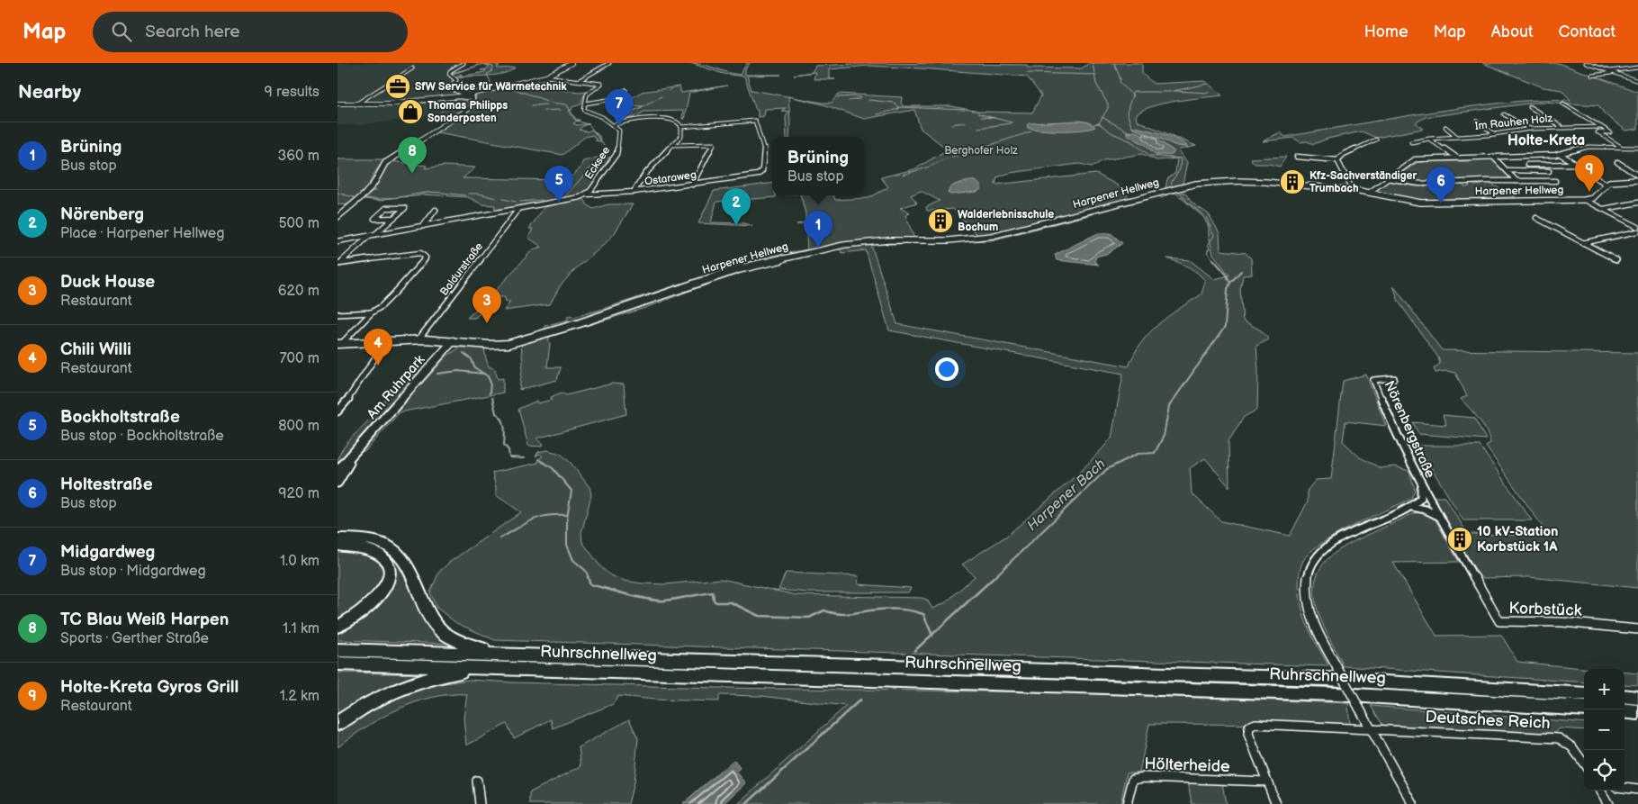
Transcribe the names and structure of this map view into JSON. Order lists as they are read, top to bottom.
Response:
{
  "streets": {
    "highway": ["Ruhrschnellweg"],
    "street": [
      "Im Rauhen Holz",
      "Ecksee",
      "Ostaraweg",
      "Harpener Hellweg",
      "Baldurstraße",
      "Am Ruhrpark",
      "Nörenbergstraße",
      "Korbstück",
      "Deutsches Reich",
      "Hölterheide"
    ]
  },
  "crossings": [
    ["Ecksee", "Ostaraweg"],
    ["Ecksee", "Baldurstraße"],
    ["Harpener Hellweg", "Baldurstraße"],
    ["Harpener Hellweg", "Am Ruhrpark"],
    ["Nörenbergstraße", "Korbstück"],
    ["Deutsches Reich", "Hölterheide"]
  ],
  "districts": ["Holte-Kreta"],
  "water": ["Harpener Bach"],
  "parks": ["Berghofer Holz"],
  "places": {
    "office": ["SfW Service für Wärmetechnik"],
    "shop": ["Thomas Philipps Sonderposten"],
    "building": ["Kfz-Sachverständiger Trumbach", "Walderlebnisschule Bochum", "10 kV-Station Korbstück 1A"]
  },
  "page": {
    "header": "Map",
    "search": "Search here",
    "nav": [
      "Home",
      "Map",
      "About",
      "Contact"
    ],
    "heading": ["Nearby", "9 results"],
    "pins": [
      "7",
      "8",
      "9",
      "5",
      "6",
      "2",
      "1",
      "3",
      "4"
    ],
    "list": [
      {
        "mark": "1",
        "name": "Brüning",
        "note": "Bus stop",
        "value": "360 m"
      },
      {
        "mark": "2",
        "name": "Nörenberg",
        "note": "Place · Harpener Hellweg",
        "value": "500 m"
      },
      {
        "mark": "3",
        "name": "Duck House",
        "note": "Restaurant",
        "value": "620 m"
      },
      {
        "mark": "4",
        "name": "Chili Willi",
        "note": "Restaurant",
        "value": "700 m"
      },
      {
        "mark": "5",
        "name": "Bockholtstraße",
        "note": "Bus stop · Bockholtstraße",
        "value": "800 m"
      },
      {
        "mark": "6",
        "name": "Holtestraße",
        "note": "Bus stop",
        "value": "920 m"
      },
      {
        "mark": "7",
        "name": "Midgardweg",
        "note": "Bus stop · Midgardweg",
        "value": "1.0 km"
      },
      {
        "mark": "8",
        "name": "TC Blau Weiß Harpen",
        "note": "Sports · Gerther Straße",
        "value": "1.1 km"
      },
      {
        "mark": "9",
        "name": "Holte-Kreta Gyros Grill",
        "note": "Restaurant",
        "value": "1.2 km"
      }
    ],
    "popup": ["Brüning", "Bus stop"],
    "map_buttons": ["+", "−"]
  }
}
